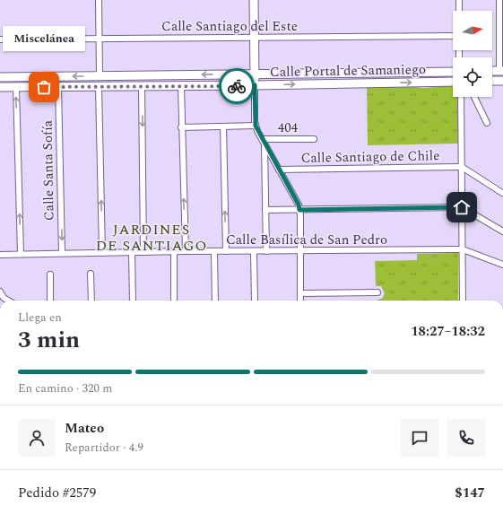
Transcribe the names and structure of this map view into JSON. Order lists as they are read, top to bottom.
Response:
{
  "streets": {
    "street": [
      "Calle Santiago del Este",
      "Calle Portal de Samaniego",
      "404",
      "Calle Santiago de Chile",
      "Calle Santa Sofía",
      "Calle Basílica de San Pedro"
    ]
  },
  "crossings": [
    ["Calle Portal de Samaniego", "Calle Santa Sofía"],
    ["Calle Santa Sofía", "Calle Basílica de San Pedro"]
  ],
  "districts": ["JARDINES DE SANTIAGO"],
  "places": ["Miscelánea"],
  "north": "right",
  "page": {
    "bubble": "Miscelánea",
    "heading": ["3 min", "Llega en", "18:27–18:32"],
    "panel": [
      "Mateo",
      "Repartidor · 4.9",
      "Pedido #2579",
      "$147"
    ],
    "bar": "En camino · 320 m"
  }
}
